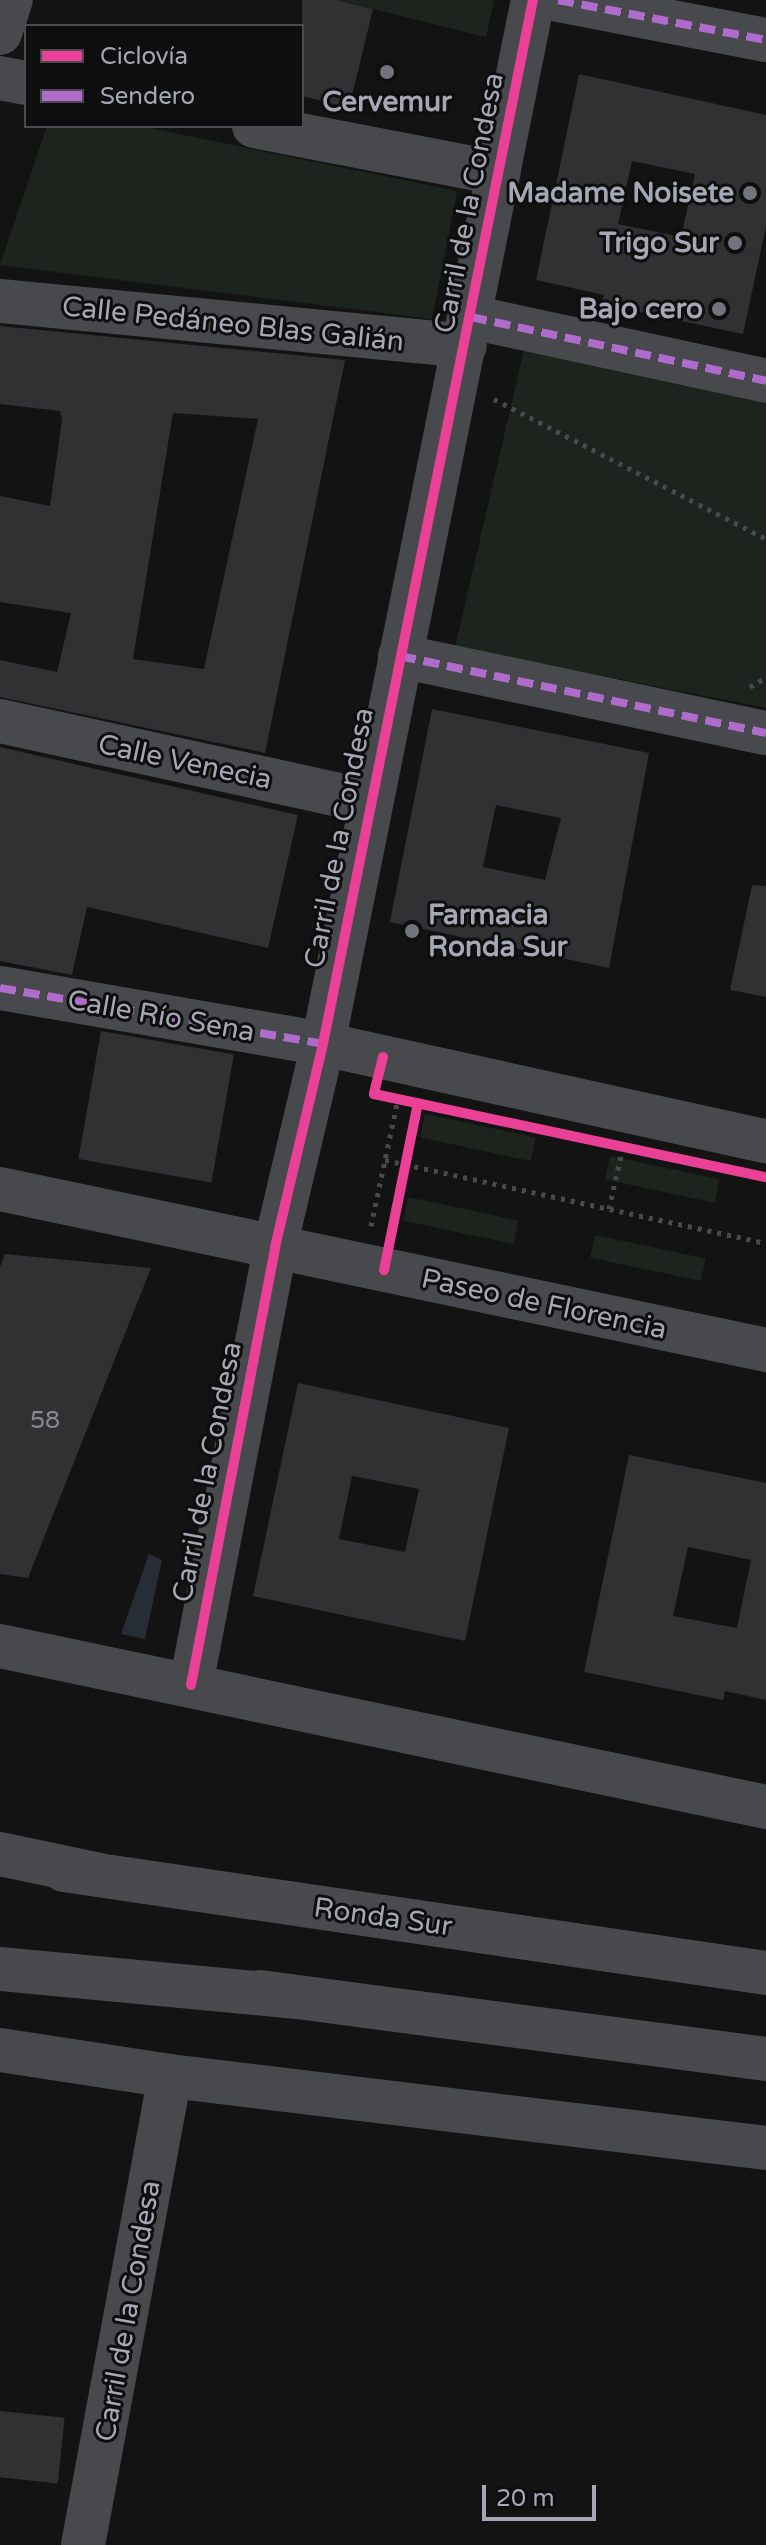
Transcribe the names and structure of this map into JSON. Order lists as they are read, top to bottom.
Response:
{
  "streets": {
    "main road": ["Ronda Sur"],
    "street": [
      "Carril de la Condesa",
      "Calle Pedáneo Blas Galián",
      "Calle Venecia",
      "Calle Río Sena",
      "Paseo de Florencia"
    ]
  },
  "crossings": [
    ["Carril de la Condesa", "Calle Pedáneo Blas Galián"],
    ["Carril de la Condesa", "Calle Venecia"],
    ["Carril de la Condesa", "Calle Río Sena"],
    ["Carril de la Condesa", "Paseo de Florencia"]
  ],
  "places": [
    "Cervemur",
    "Madame Noisete",
    "Trigo Sur",
    "Bajo cero",
    "Farmacia Ronda Sur"
  ],
  "house_numbers": ["58"],
  "legend": ["Ciclovía", "Sendero"],
  "scale_bar": "20 m"
}
